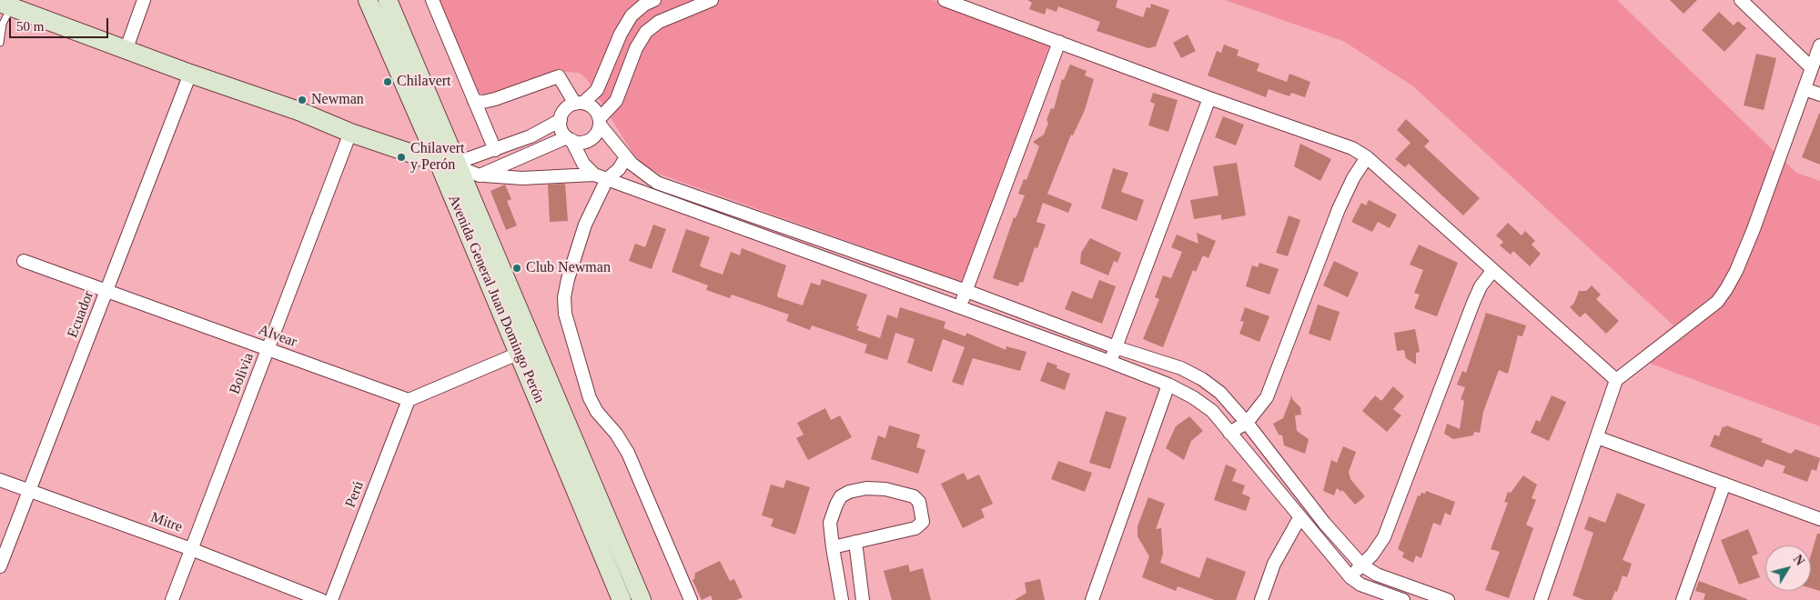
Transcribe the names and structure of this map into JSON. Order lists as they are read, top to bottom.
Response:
{
  "streets": {
    "main road": ["Avenida General Juan Domingo Perón"],
    "street": [
      "Ecuador",
      "Alvear",
      "Bolivia",
      "Perú",
      "Mitre"
    ]
  },
  "crossings": [
    ["Ecuador", "Alvear"],
    ["Ecuador", "Mitre"],
    ["Alvear", "Bolivia"],
    ["Alvear", "Perú"],
    ["Bolivia", "Mitre"]
  ],
  "places": [
    "Chilavert",
    "Newman",
    "Chilavert y Perón",
    "Club Newman"
  ],
  "scale_bar": "50 m",
  "north": "top right"
}
